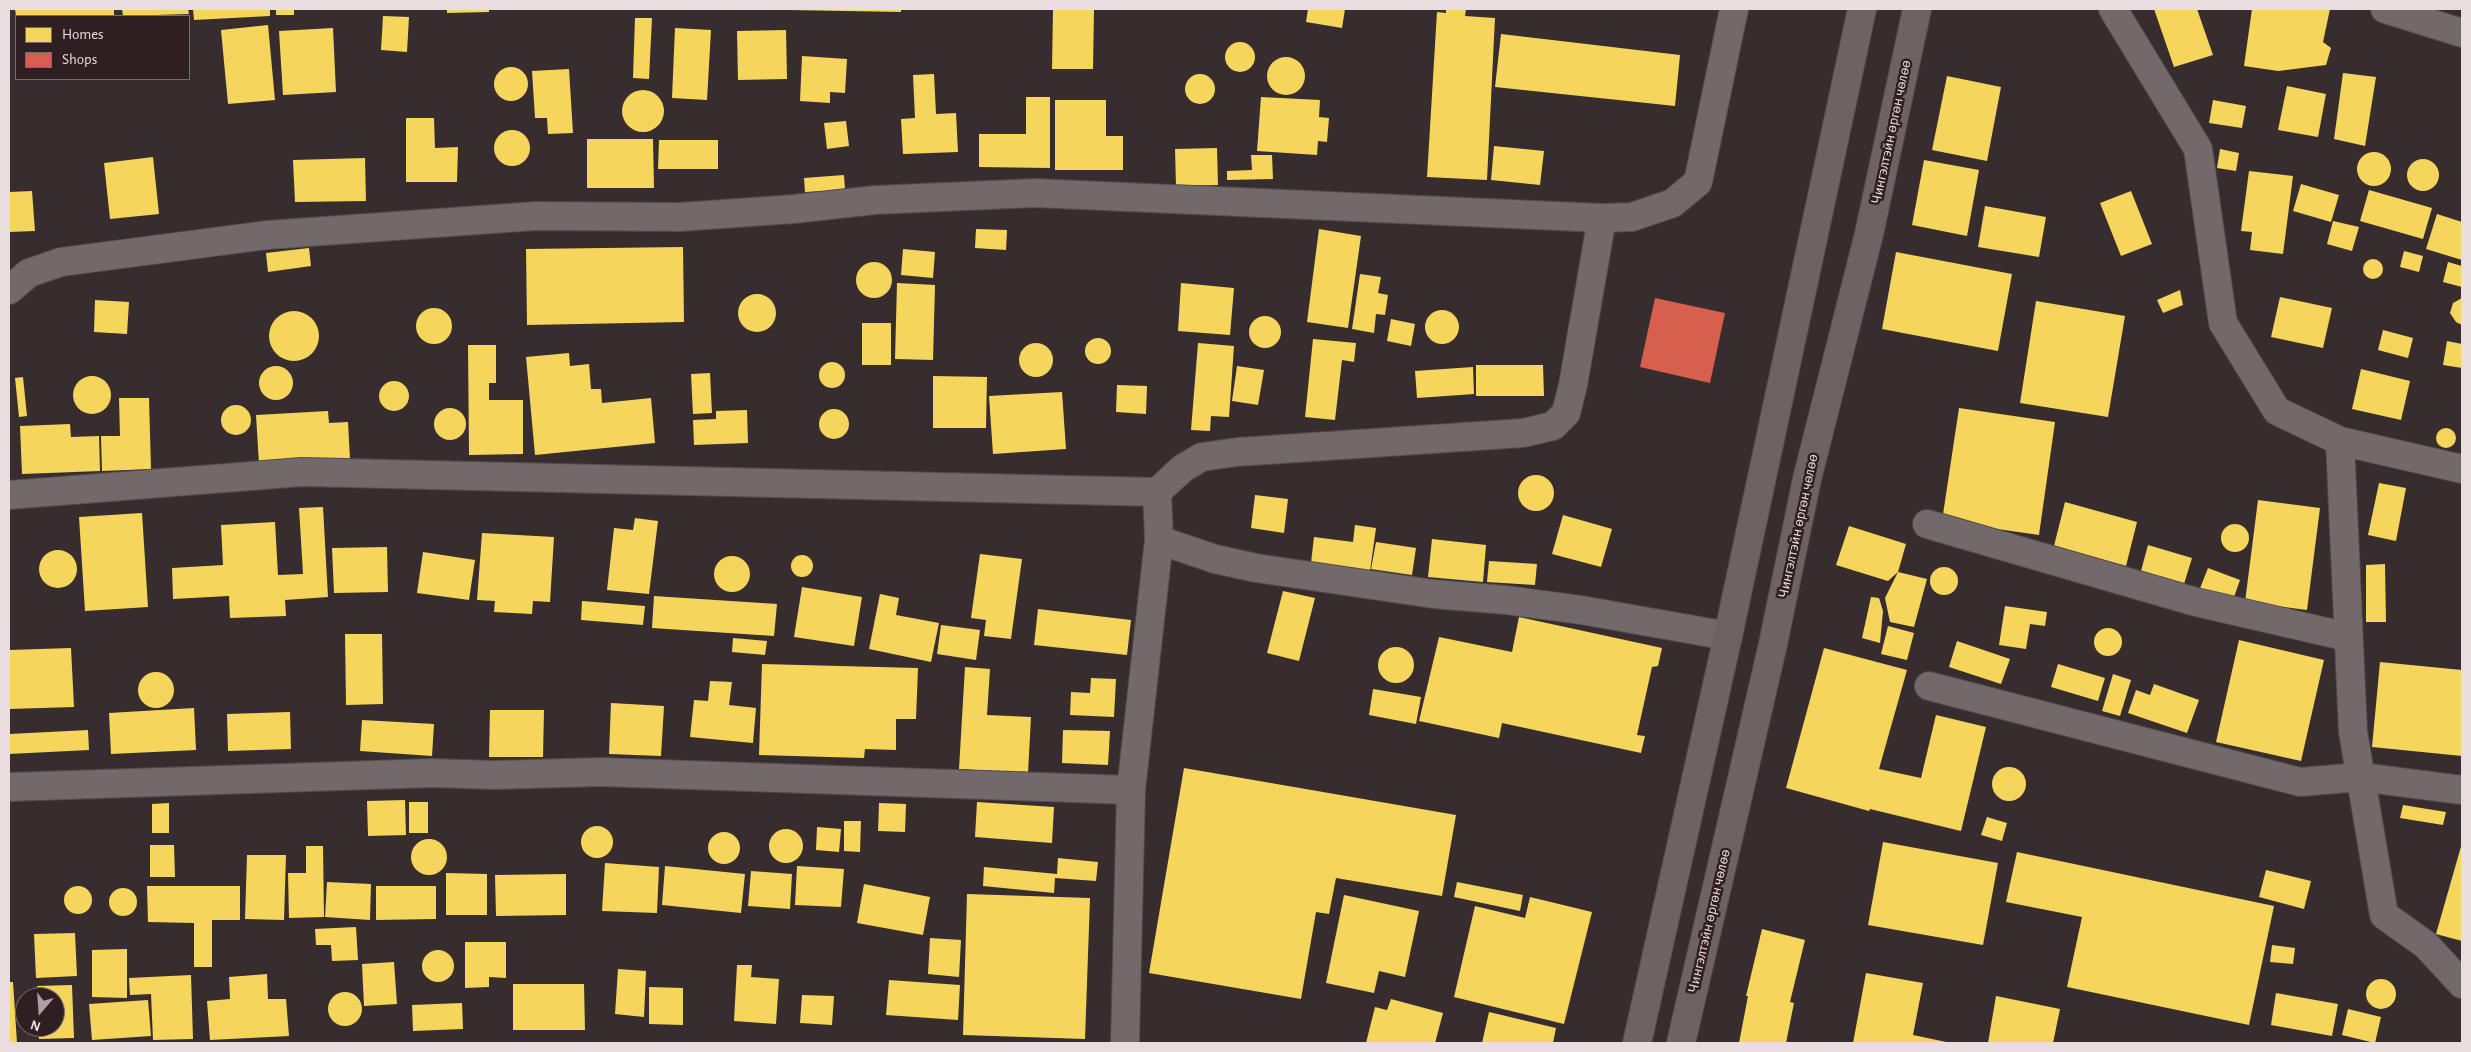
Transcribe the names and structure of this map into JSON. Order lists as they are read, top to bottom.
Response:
{
  "streets": {
    "main road": ["Чингэлтэйн өргөн чөлөө"]
  },
  "legend": ["Homes", "Shops"],
  "north": "bottom"
}
